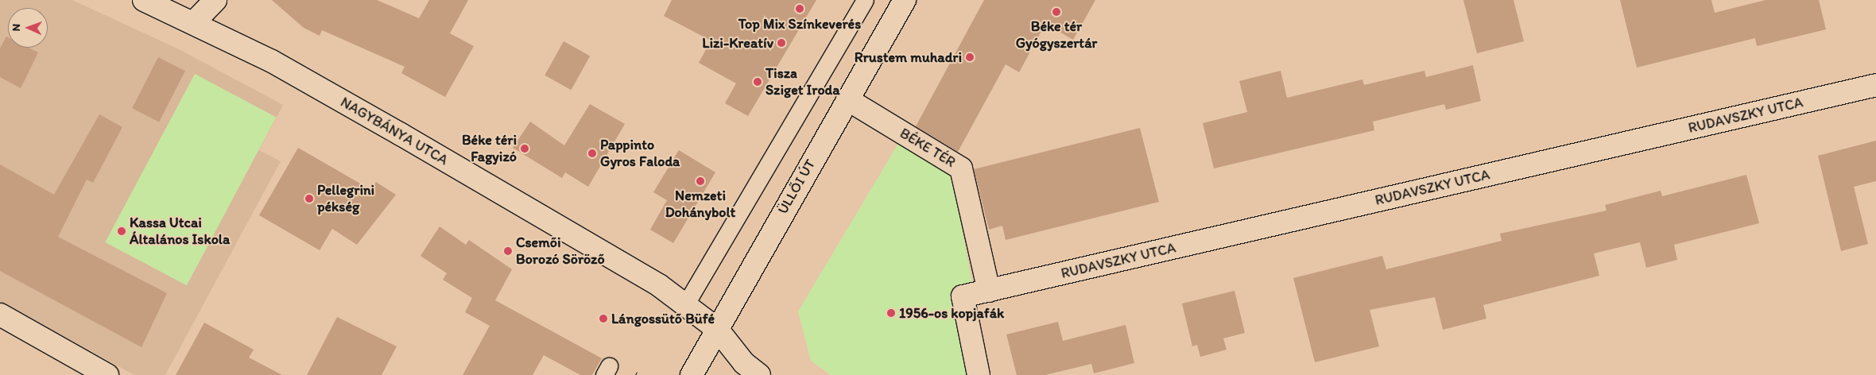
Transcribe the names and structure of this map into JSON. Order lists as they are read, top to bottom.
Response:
{
  "streets": {
    "street": [
      "RUDAVSZKY UTCA",
      "NAGYBÁNYA UTCA",
      "BÉKE TÉR",
      "ÜLLŐI ÚT"
    ]
  },
  "crossings": [
    ["RUDAVSZKY UTCA", "BÉKE TÉR"],
    ["NAGYBÁNYA UTCA", "ÜLLŐI ÚT"],
    ["BÉKE TÉR", "ÜLLŐI ÚT"]
  ],
  "places": [
    "Top Mix Színkeverés",
    "Béke tér Gyógyszertár",
    "Lizi-Kreatív",
    "Rrustem muhadri",
    "Tisza Sziget Iroda",
    "Béke téri Fagyizó",
    "Pappinto Gyros Faloda",
    "Nemzeti Dohánybolt",
    "Pellegrini pékség",
    "Kassa Utcai Általános Iskola",
    "Csemői Borozó Söröző",
    "1956-os kopjafák",
    "Lángossütő Büfé"
  ],
  "north": "left"
}
